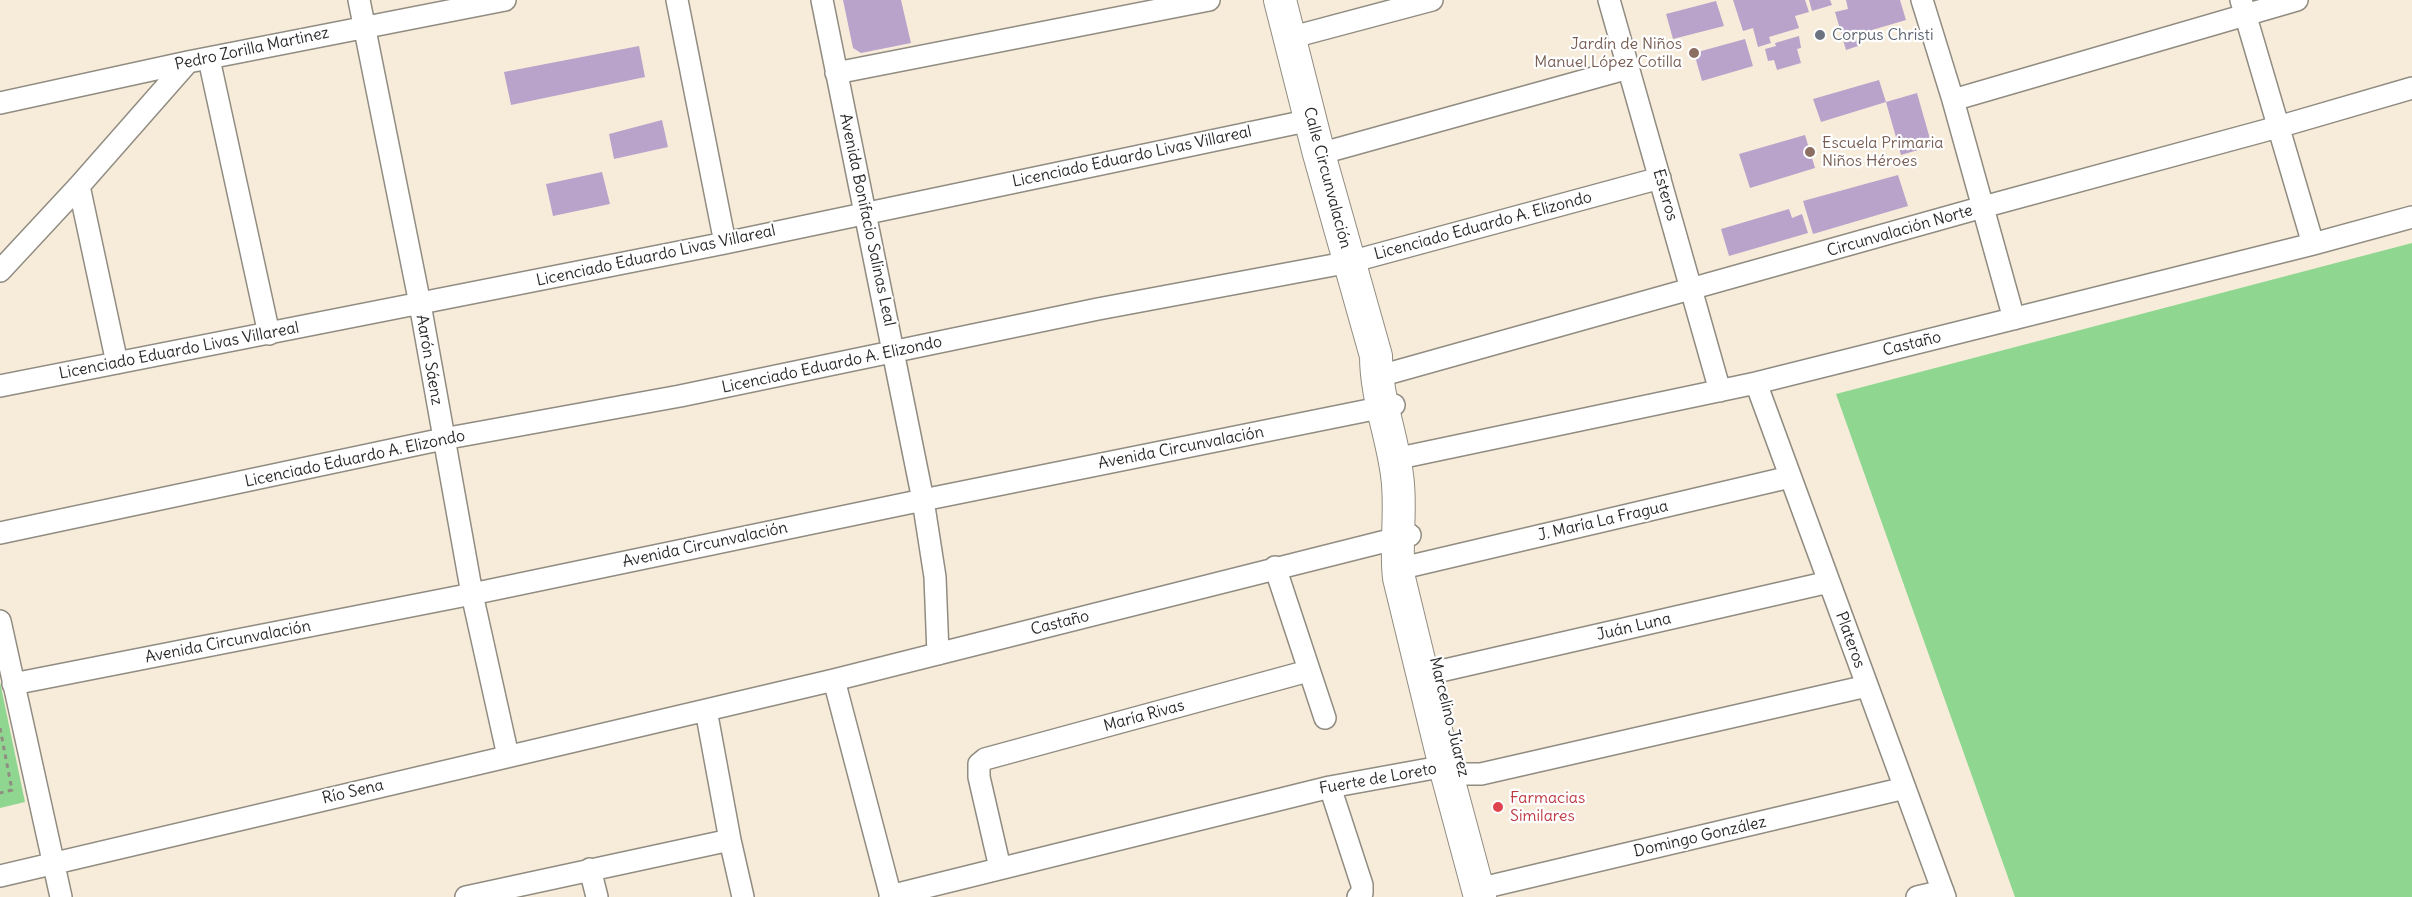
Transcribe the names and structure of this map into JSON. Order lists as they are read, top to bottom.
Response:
{
  "streets": {
    "street": [
      "Pedro Zorilla Martinez",
      "Licenciado Eduardo Livas Villareal",
      "Calle Circunvalación",
      "Esteros",
      "Avenida Bonifacio Salinas Leal",
      "Licenciado Eduardo A. Elizondo",
      "Circunvalación Norte",
      "Castaño",
      "Aarón Sáenz",
      "Avenida Circunvalación",
      "J. María La Fragua",
      "Juán Luna",
      "Plateros",
      "María Rivas",
      "Marcelino Júarez",
      "Fuerte de Loreto",
      "Río Sena",
      "Domingo González"
    ]
  },
  "crossings": [
    ["Pedro Zorilla Martinez", "Aarón Sáenz"],
    ["Licenciado Eduardo Livas Villareal", "Calle Circunvalación"],
    ["Licenciado Eduardo Livas Villareal", "Avenida Bonifacio Salinas Leal"],
    ["Licenciado Eduardo Livas Villareal", "Aarón Sáenz"],
    ["Calle Circunvalación", "Licenciado Eduardo A. Elizondo"],
    ["Calle Circunvalación", "Circunvalación Norte"],
    ["Calle Circunvalación", "Castaño"],
    ["Calle Circunvalación", "Avenida Circunvalación"],
    ["Calle Circunvalación", "Marcelino Júarez"],
    ["Esteros", "Licenciado Eduardo A. Elizondo"],
    ["Esteros", "Circunvalación Norte"],
    ["Esteros", "Castaño"],
    ["Avenida Bonifacio Salinas Leal", "Licenciado Eduardo A. Elizondo"],
    ["Avenida Bonifacio Salinas Leal", "Castaño"],
    ["Avenida Bonifacio Salinas Leal", "Avenida Circunvalación"],
    ["Licenciado Eduardo A. Elizondo", "Aarón Sáenz"],
    ["Castaño", "Plateros"],
    ["Castaño", "Marcelino Júarez"],
    ["Castaño", "Río Sena"],
    ["Aarón Sáenz", "Avenida Circunvalación"],
    ["Aarón Sáenz", "Río Sena"],
    ["J. María La Fragua", "Plateros"],
    ["J. María La Fragua", "Marcelino Júarez"],
    ["Juán Luna", "Plateros"],
    ["Juán Luna", "Marcelino Júarez"],
    ["Plateros", "Fuerte de Loreto"],
    ["Plateros", "Domingo González"],
    ["María Rivas", "Fuerte de Loreto"],
    ["Marcelino Júarez", "Fuerte de Loreto"],
    ["Marcelino Júarez", "Domingo González"]
  ],
  "places": [
    "Corpus Christi",
    "Jardín de Niños Manuel López Cotilla",
    "Escuela Primaria Niños Héroes",
    "Farmacias Similares"
  ]
}
